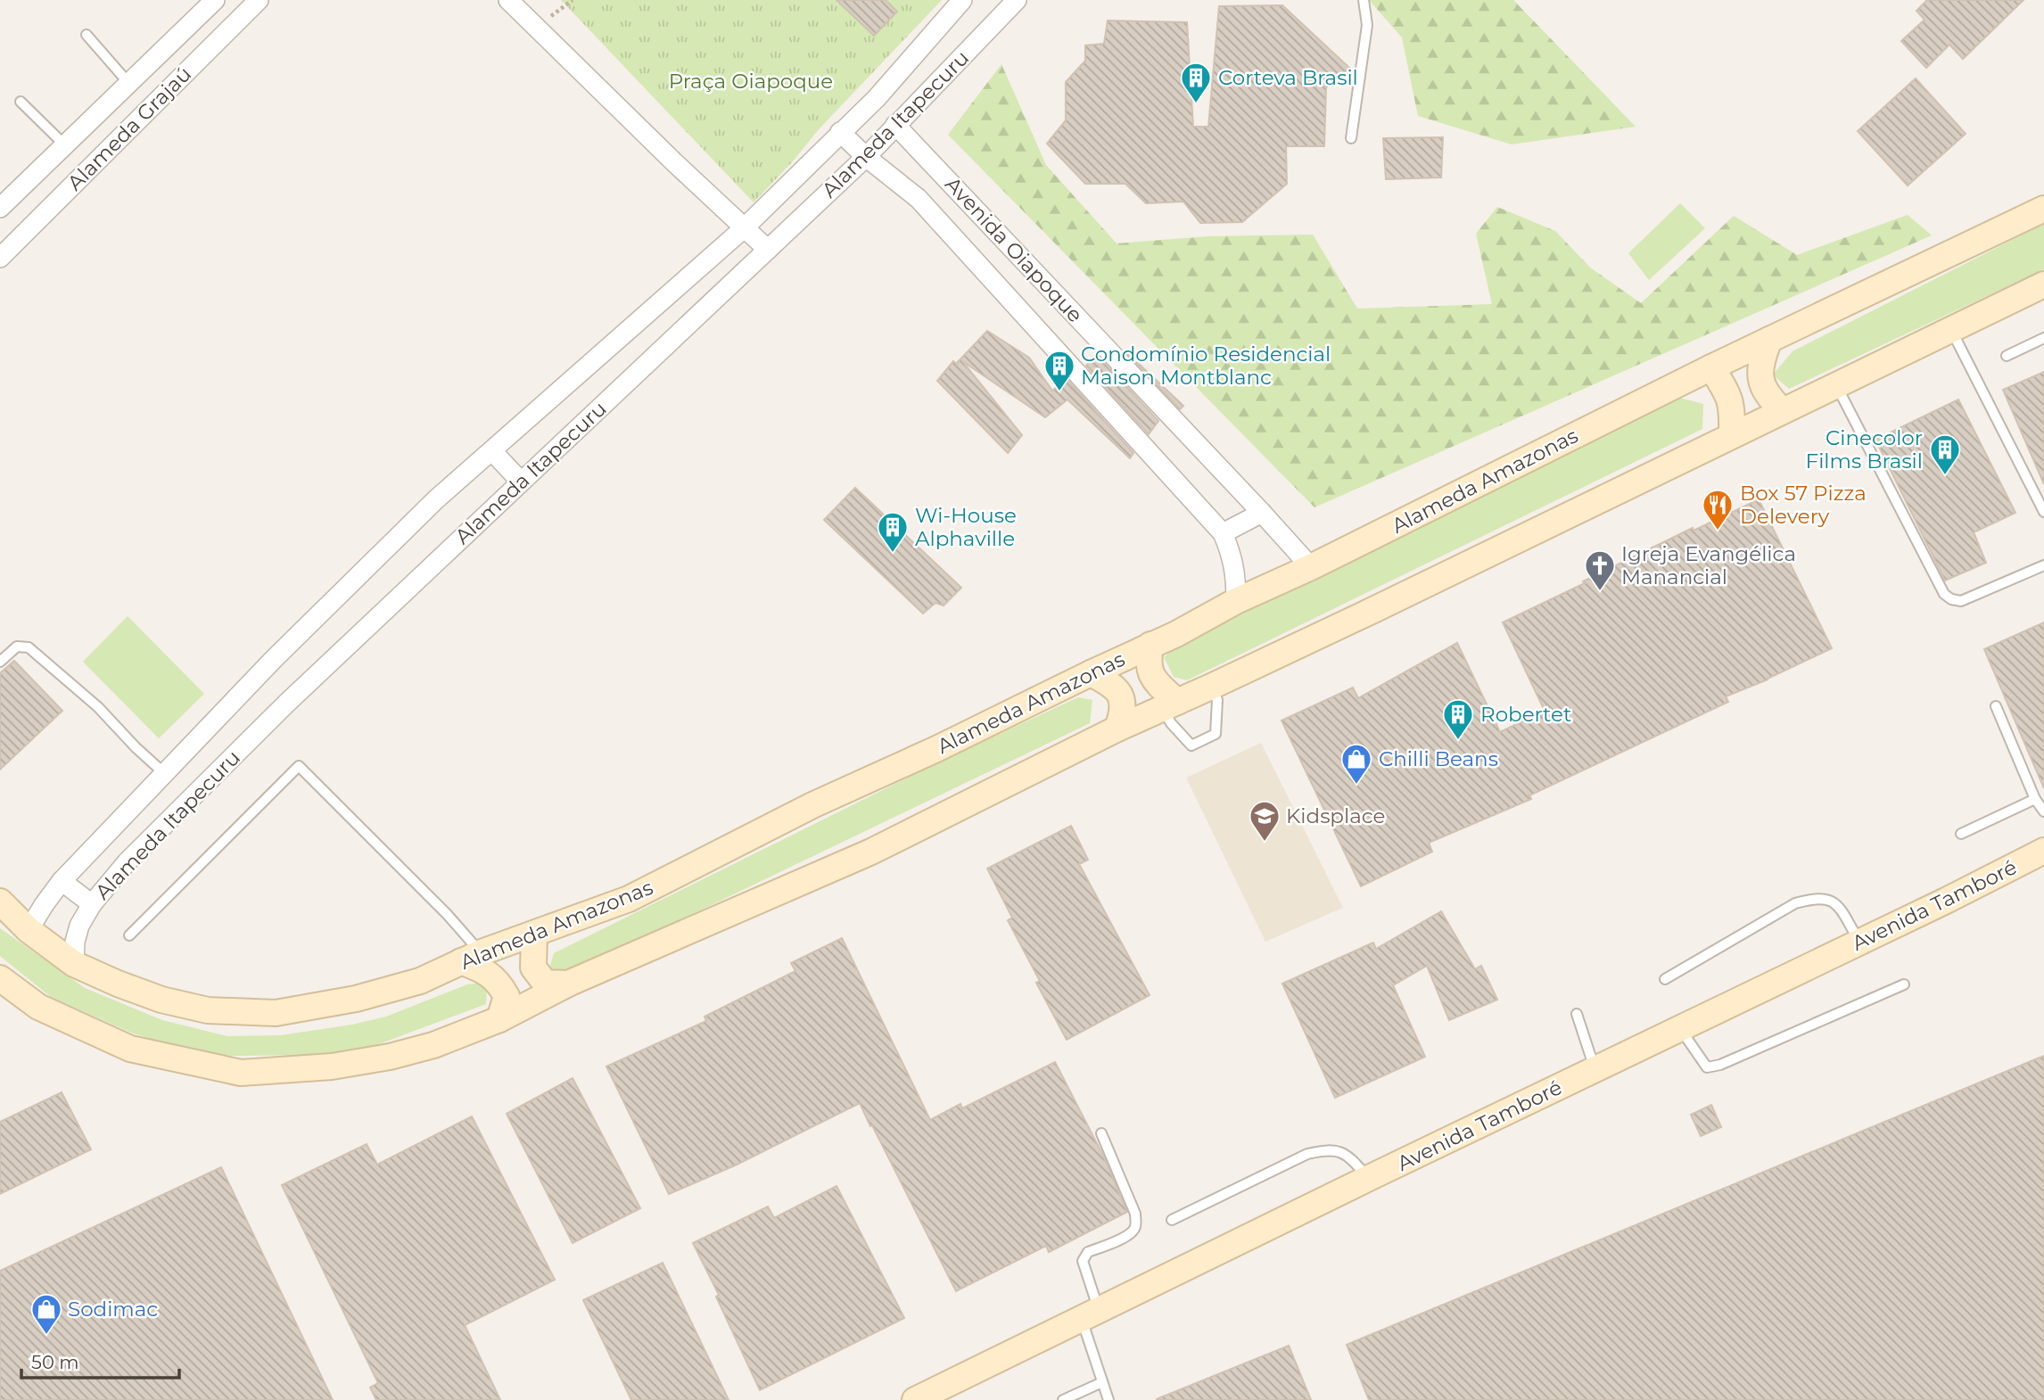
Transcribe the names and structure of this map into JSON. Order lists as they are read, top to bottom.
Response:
{
  "streets": {
    "main road": ["Alameda Amazonas", "Avenida Tamboré"],
    "street": ["Alameda Itapecuru", "Alameda Grajaú", "Avenida Oiapoque"]
  },
  "crossings": [
    ["Alameda Itapecuru", "Avenida Oiapoque"],
    ["Alameda Itapecuru", "Alameda Amazonas"],
    ["Avenida Oiapoque", "Alameda Amazonas"]
  ],
  "parks": ["Praça Oiapoque"],
  "places": {
    "building": [
      "Corteva Brasil",
      "Condomínio Residencial Maison Montblanc",
      "Cinecolor Films Brasil",
      "Wi-House Alphaville",
      "Robertet"
    ],
    "restaurant": ["Box 57 Pizza Delevery"],
    "church": ["Igreja Evangélica Manancial"],
    "shop": ["Chilli Beans", "Sodimac"],
    "school or university": ["Kidsplace"]
  },
  "scale_bar": "50 m"
}
